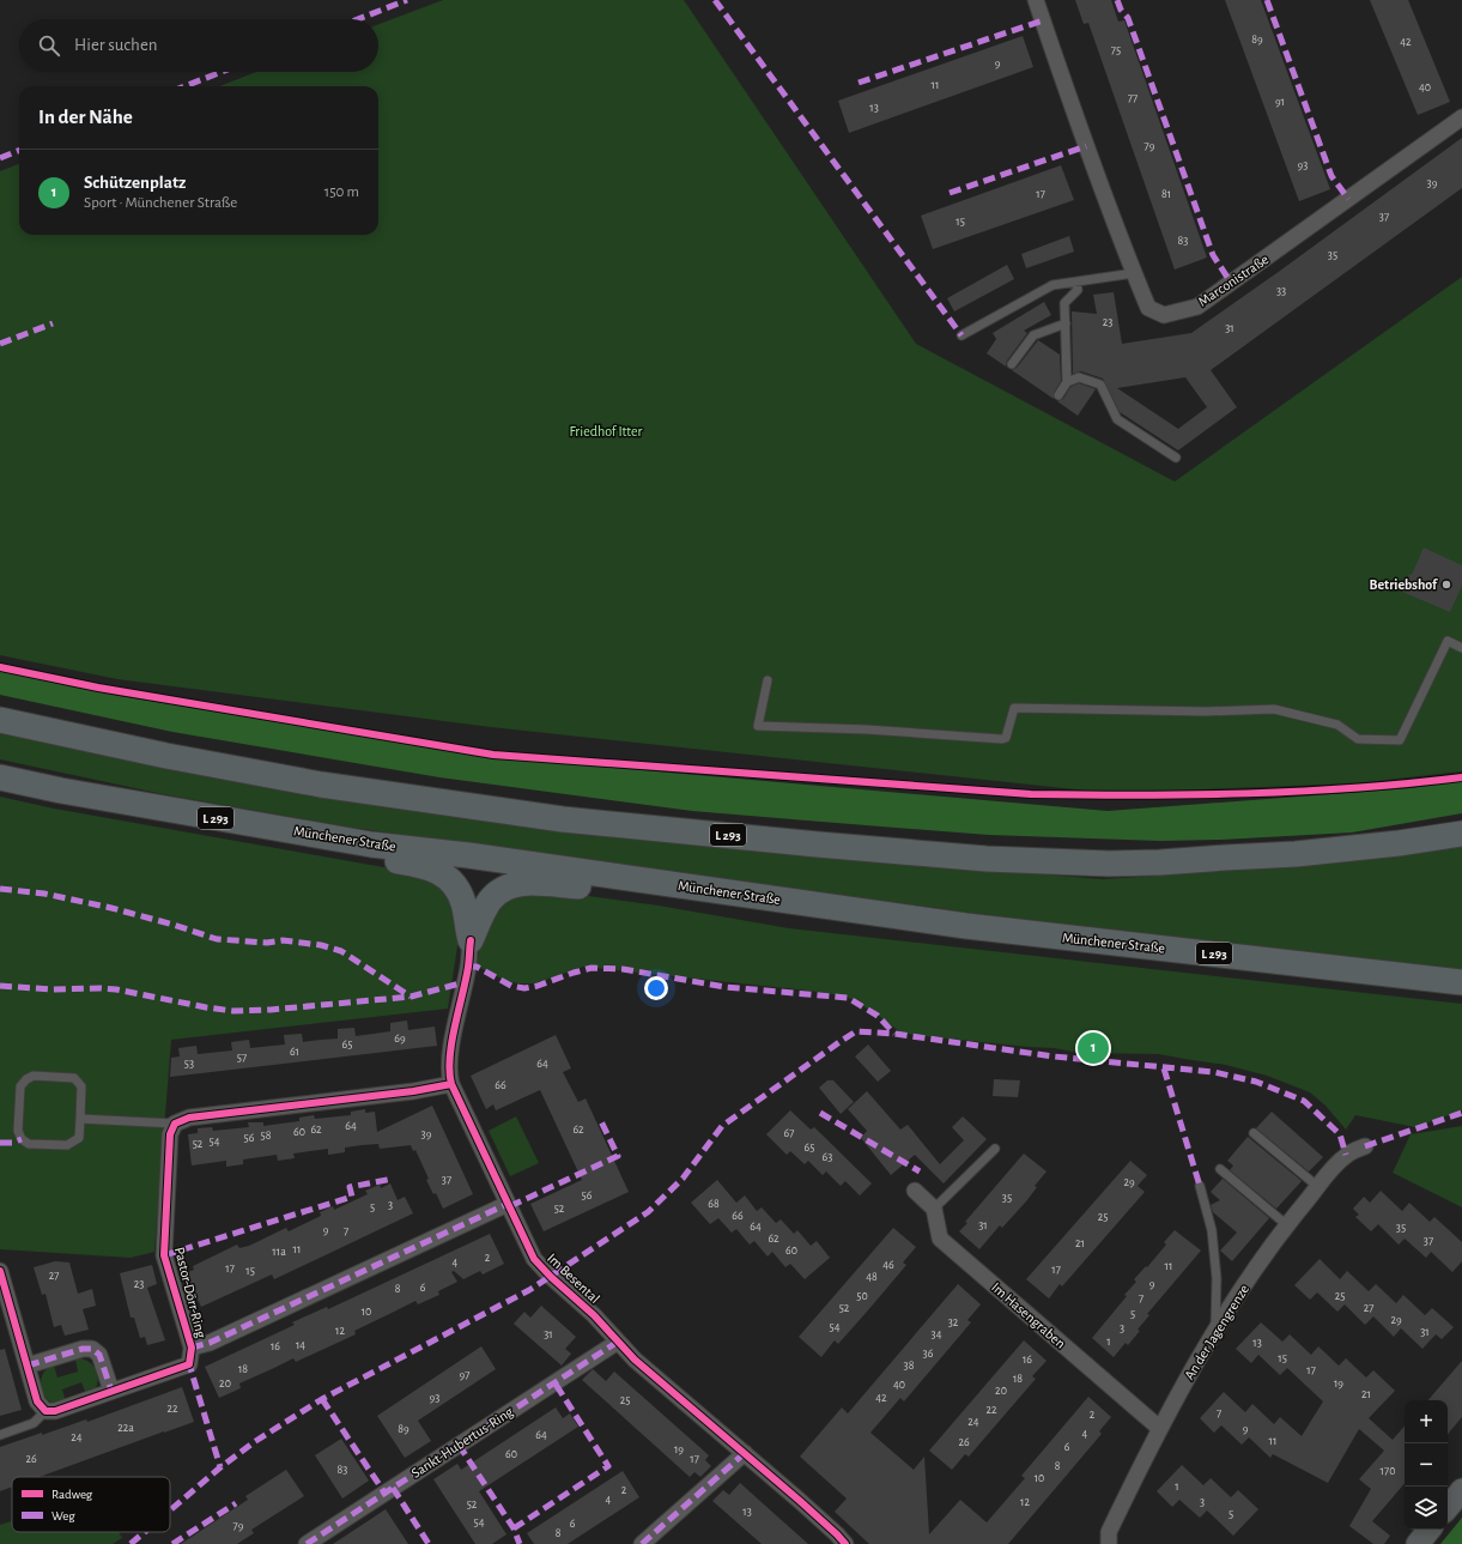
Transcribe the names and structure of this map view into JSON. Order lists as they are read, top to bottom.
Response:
{
  "streets": {
    "main road": ["L 293", "Münchener Straße"],
    "street": [
      "Marconistraße",
      "Im Besental",
      "Pastor-Dörr-Ring",
      "Im Hasengraben",
      "An der Jagengrenze",
      "Sankt-Hubertus-Ring"
    ]
  },
  "crossings": [
    ["Im Besental", "Pastor-Dörr-Ring"],
    ["Im Besental", "Sankt-Hubertus-Ring"],
    ["Im Hasengraben", "An der Jagengrenze"]
  ],
  "parks": ["Friedhof Itter"],
  "places": ["Betriebshof"],
  "house_numbers": [
    "89",
    "42",
    "75",
    "9",
    "11",
    "40",
    "77",
    "91",
    "13",
    "79",
    "93",
    "39",
    "17",
    "81",
    "37",
    "15",
    "83",
    "35",
    "33",
    "23",
    "31",
    "69",
    "65",
    "61",
    "57",
    "53",
    "64",
    "66",
    "64",
    "62",
    "62",
    "60",
    "67",
    "39",
    "58",
    "56",
    "54",
    "52",
    "65",
    "63",
    "37",
    "29",
    "56",
    "35",
    "68",
    "3",
    "5",
    "52",
    "66",
    "25",
    "31",
    "64",
    "35",
    "9",
    "7",
    "62",
    "37",
    "21",
    "11",
    "60",
    "11a",
    "2",
    "4",
    "46",
    "11",
    "17",
    "17",
    "15",
    "27",
    "48",
    "23",
    "9",
    "6",
    "8",
    "50",
    "25",
    "7",
    "52",
    "27",
    "10",
    "5",
    "29",
    "32",
    "54",
    "3",
    "12",
    "31",
    "31",
    "34",
    "1",
    "13",
    "14",
    "16",
    "36",
    "15",
    "16",
    "38",
    "18",
    "17",
    "97",
    "18",
    "20",
    "19",
    "40",
    "20",
    "21",
    "93",
    "42",
    "25",
    "22",
    "22",
    "7",
    "2",
    "24",
    "22a",
    "89",
    "9",
    "4",
    "64",
    "24",
    "11",
    "26",
    "6",
    "19",
    "60",
    "26",
    "17",
    "8",
    "83",
    "170",
    "10",
    "1",
    "2",
    "4",
    "12",
    "3",
    "52",
    "13",
    "5",
    "54",
    "6",
    "79",
    "8"
  ],
  "legend": ["Radweg", "Weg"],
  "page": {
    "search": "Hier suchen",
    "heading": "In der Nähe",
    "list": [
      {
        "mark": "1",
        "name": "Schützenplatz",
        "note": "Sport · Münchener Straße",
        "value": "150 m"
      }
    ],
    "pins": "1",
    "map_buttons": ["+", "−"]
  }
}
